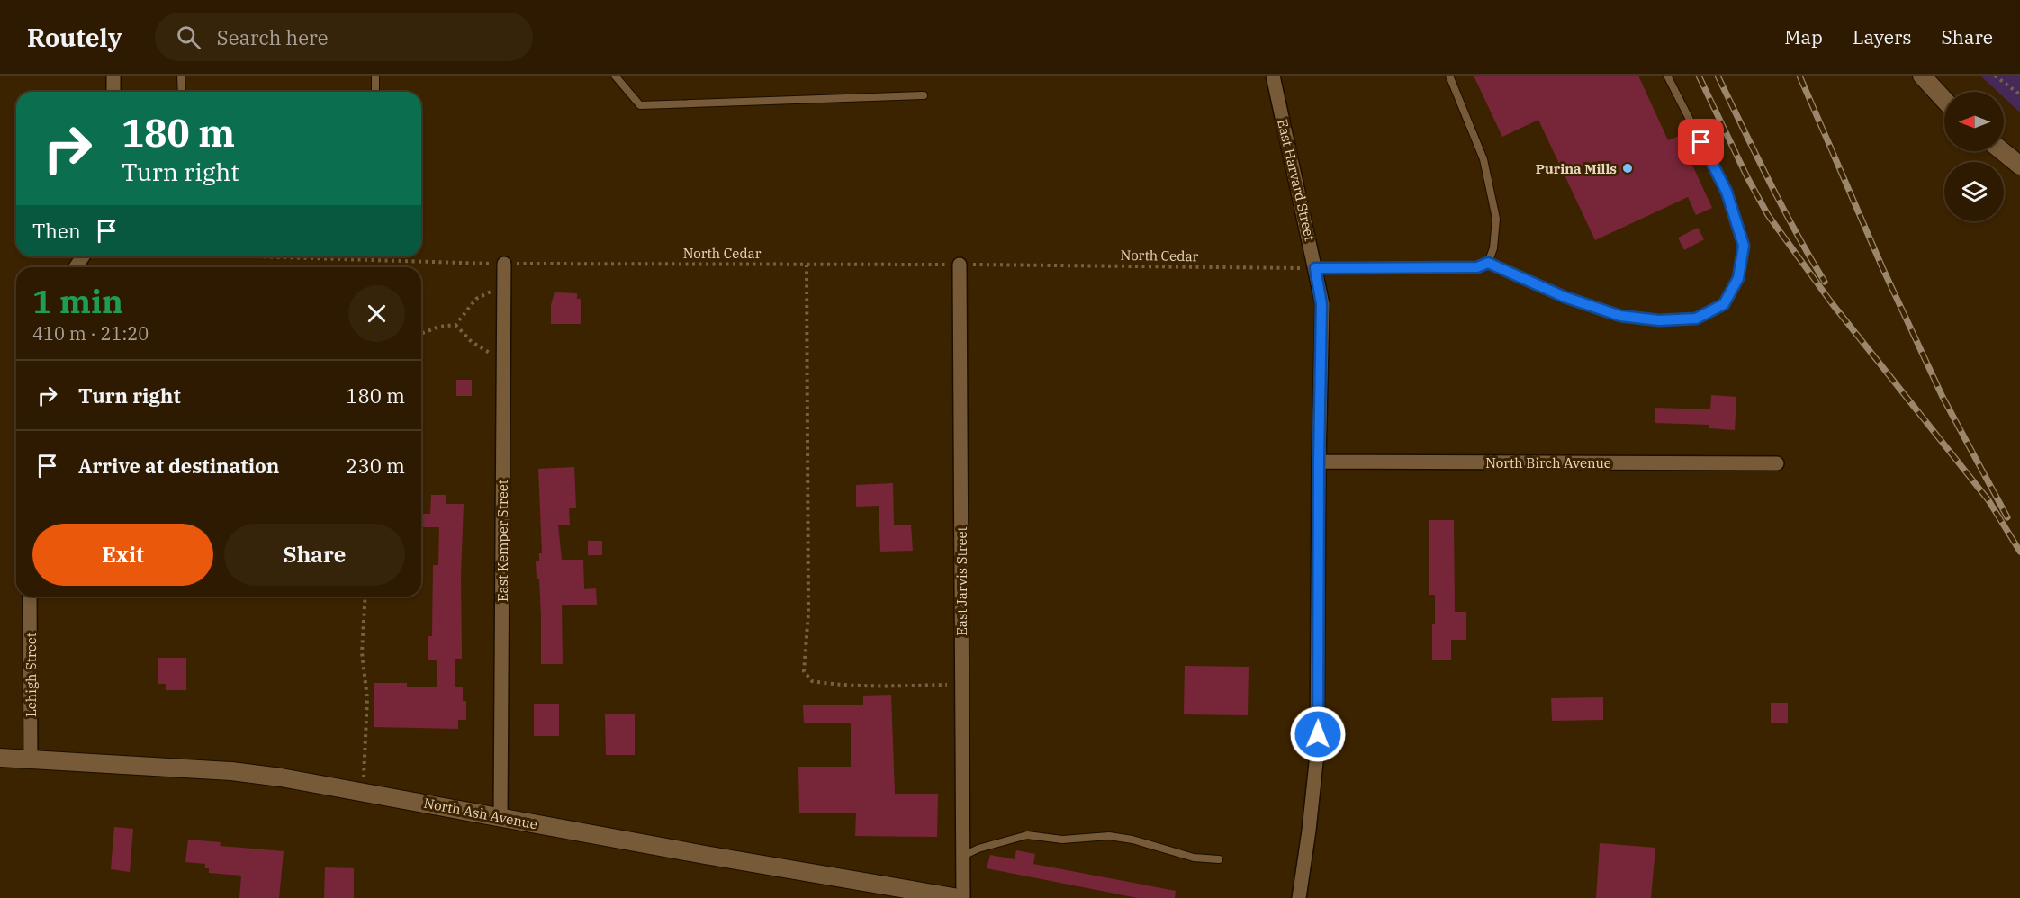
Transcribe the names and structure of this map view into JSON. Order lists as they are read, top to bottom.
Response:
{
  "streets": {
    "street": [
      "East Harvard Street",
      "North Birch Avenue",
      "East Kemper Street",
      "East Jarvis Street",
      "Lehigh Street",
      "North Ash Avenue"
    ],
    "path": ["North Cedar"]
  },
  "crossings": [
    ["East Harvard Street", "North Cedar"],
    ["East Harvard Street", "North Birch Avenue"],
    ["North Cedar", "East Kemper Street"],
    ["North Cedar", "East Jarvis Street"],
    ["East Kemper Street", "North Ash Avenue"],
    ["Lehigh Street", "North Ash Avenue"]
  ],
  "places": ["Purina Mills"],
  "north": "left",
  "page": {
    "header": "Routely",
    "search": "Search here",
    "nav": ["Map", "Layers", "Share"],
    "turn": ["180 m", "Turn right"],
    "then": "Then",
    "heading": ["1 min", "410 m · 21:20"],
    "list": [
      {
        "name": "Turn right",
        "value": "180 m"
      },
      {
        "name": "Arrive at destination",
        "value": "230 m"
      }
    ],
    "buttons": ["Exit", "Share"]
  }
}
